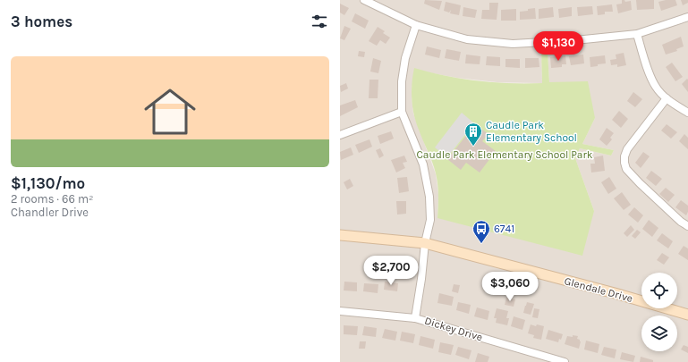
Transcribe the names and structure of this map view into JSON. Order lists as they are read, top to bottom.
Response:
{
  "streets": {
    "main road": ["Glendale Drive"],
    "street": ["Dickey Drive"]
  },
  "parks": ["Caudle Park Elementary School Park"],
  "places": {
    "building": ["Caudle Park Elementary School"],
    "bus stop": ["6741"]
  },
  "page": {
    "heading": "3 homes",
    "price": ["$1,130", "$2,700", "$3,060"],
    "list": [
      {
        "name": "$1,130/mo",
        "note": "2 rooms · 66 m² · Chandler Drive"
      }
    ]
  }
}
